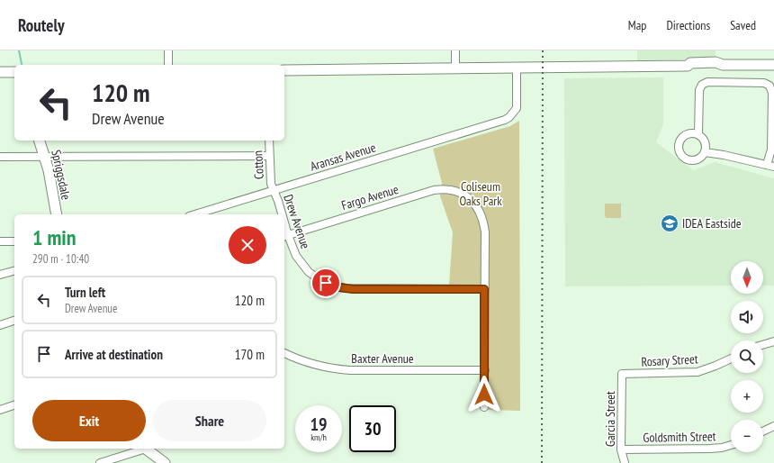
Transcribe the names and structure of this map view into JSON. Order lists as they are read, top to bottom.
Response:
{
  "streets": {
    "main road": ["Spriggsdale"],
    "street": [
      "Aransas Avenue",
      "Cotton",
      "Fargo Avenue",
      "Drew Avenue",
      "Baxter Avenue",
      "Rosary Street",
      "Garcia Street",
      "Goldsmith Street"
    ]
  },
  "crossings": [
    ["Aransas Avenue", "Cotton"],
    ["Aransas Avenue", "Drew Avenue"],
    ["Cotton", "Drew Avenue"],
    ["Fargo Avenue", "Drew Avenue"],
    ["Rosary Street", "Garcia Street"],
    ["Garcia Street", "Goldsmith Street"]
  ],
  "parks": ["Coliseum Oaks Park"],
  "places": {
    "school or university": ["IDEA Eastside"]
  },
  "north": "bottom",
  "page": {
    "header": "Routely",
    "nav": ["Map", "Directions", "Saved"],
    "turn": ["120 m", "Drew Avenue"],
    "heading": ["1 min", "290 m · 10:40"],
    "map_buttons": ["+", "−"],
    "list": [
      {
        "name": "Turn left",
        "note": "Drew Avenue",
        "value": "120 m"
      },
      {
        "name": "Arrive at destination",
        "value": "170 m"
      }
    ],
    "buttons": ["Exit", "Share"],
    "speed": "19 km/h",
    "limit": "30"
  }
}
